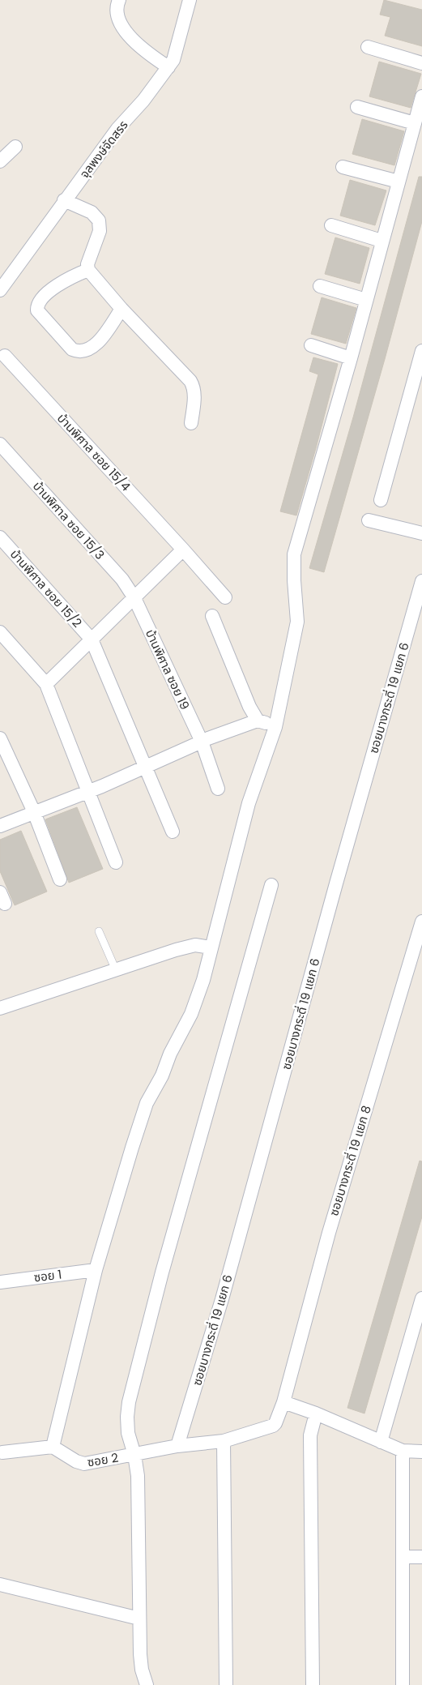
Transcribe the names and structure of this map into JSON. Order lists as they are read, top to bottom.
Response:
{
  "streets": {
    "street": [
      "จุลพงษ์จัดสรร",
      "บ้านพิศาล ซอย 15/4",
      "บ้านพิศาล ซอย 15/3",
      "บ้านพิศาล ซอย 15/2",
      "บ้านพิศาล ซอย 19",
      "ซอยบางกระดี่ 19 แยก 6",
      "ซอยบางกระดี่ 19 แยก 8",
      "ซอย 1",
      "ซอย 2"
    ]
  },
  "crossings": [
    ["บ้านพิศาล ซอย 15/3", "บ้านพิศาล ซอย 19"],
    ["ซอยบางกระดี่ 19 แยก 6", "ซอย 2"],
    ["ซอยบางกระดี่ 19 แยก 8", "ซอย 2"]
  ]
}
